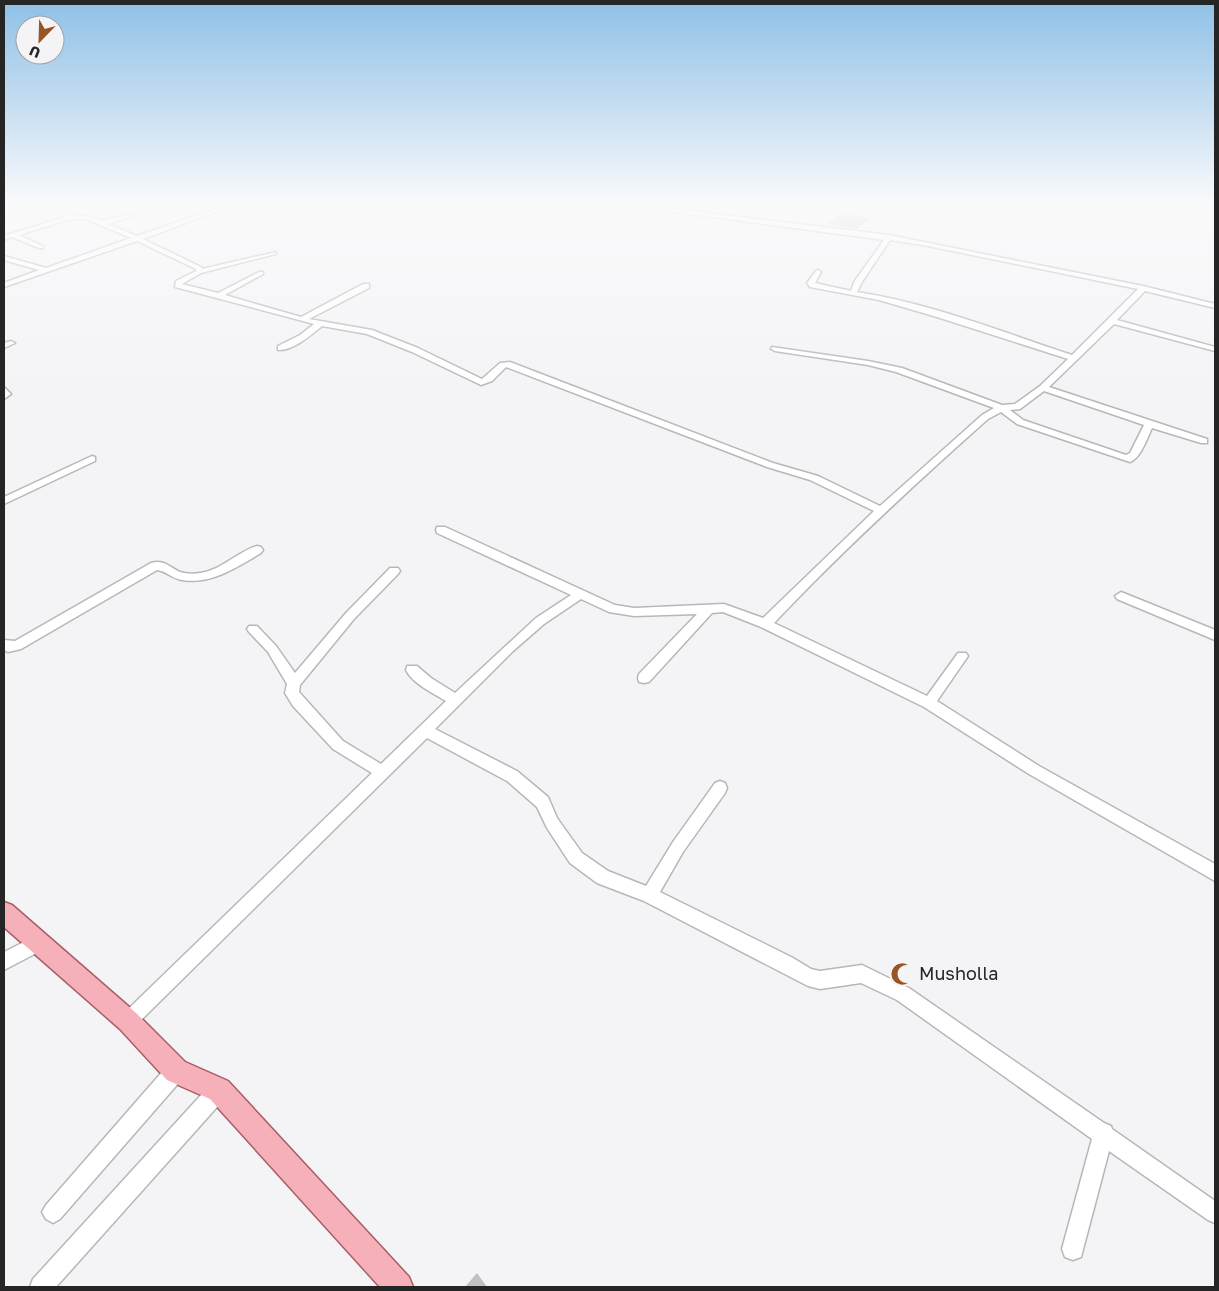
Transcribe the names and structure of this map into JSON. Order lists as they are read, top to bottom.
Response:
{
  "places": {
    "mosque": ["Musholla"]
  },
  "north": "bottom left"
}
